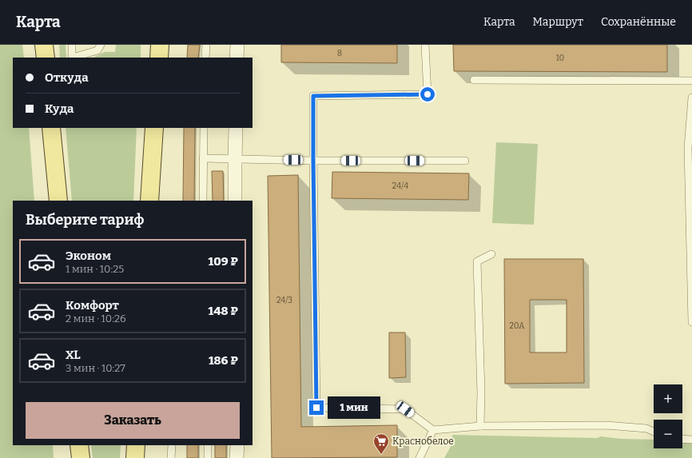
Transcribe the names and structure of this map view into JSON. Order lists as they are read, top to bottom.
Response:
{
  "places": {
    "supermarket": ["Краснобелое"]
  },
  "house_numbers": [
    "8",
    "10",
    "24/4",
    "24/3",
    "20А"
  ],
  "page": {
    "header": "Карта",
    "nav": ["Карта", "Маршрут", "Сохранённые"],
    "banner": ["Откуда", "Куда"],
    "heading": "Выберите тариф",
    "list": [
      {
        "name": "Эконом",
        "note": "1 мин · 10:25",
        "value": "109 ₽"
      },
      {
        "name": "Комфорт",
        "note": "2 мин · 10:26",
        "value": "148 ₽"
      },
      {
        "name": "XL",
        "note": "3 мин · 10:27",
        "value": "186 ₽"
      }
    ],
    "map_buttons": ["+", "−"],
    "buttons": "Заказать",
    "bubble": "1 мин"
  }
}
